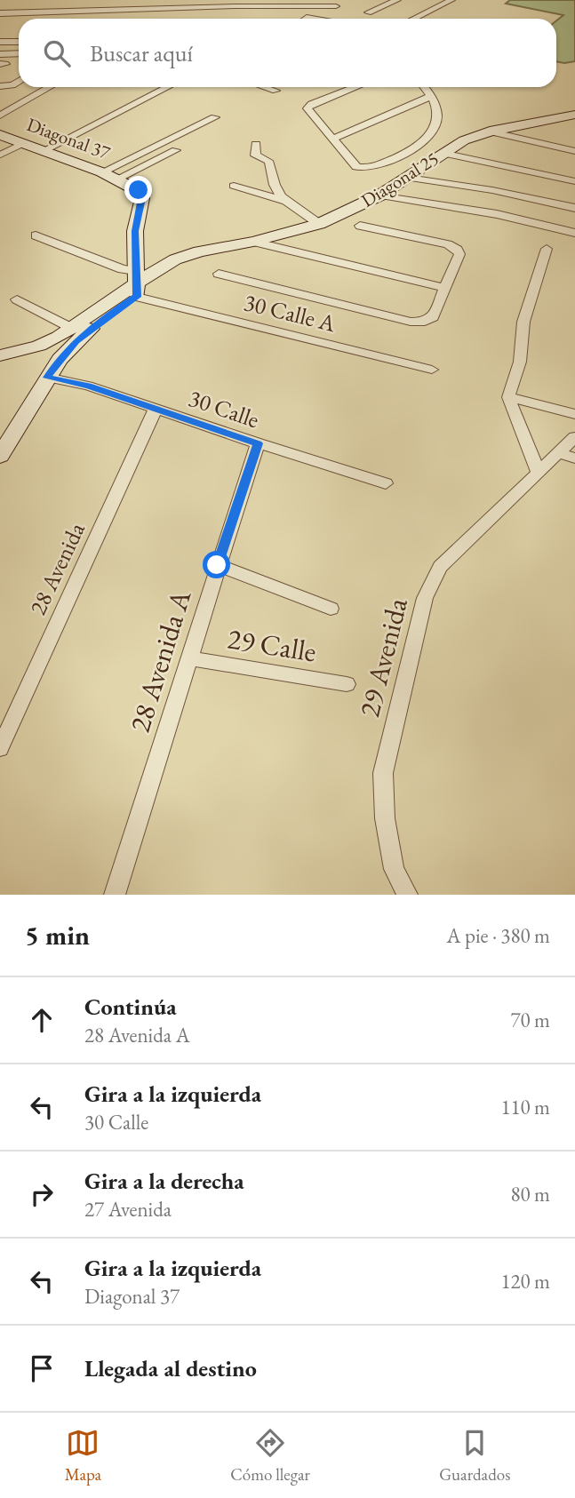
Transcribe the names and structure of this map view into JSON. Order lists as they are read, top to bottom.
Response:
{
  "streets": {
    "main road": ["Diagonal 37", "Diagonal 25"],
    "street": [
      "30 Calle A",
      "30 Calle",
      "28 Avenida",
      "29 Calle",
      "29 Avenida",
      "28 Avenida A"
    ]
  },
  "crossings": [
    ["Diagonal 37", "Diagonal 25"],
    ["Diagonal 37", "30 Calle A"],
    ["Diagonal 25", "30 Calle A"],
    ["30 Calle", "28 Avenida"],
    ["30 Calle", "28 Avenida A"],
    ["29 Calle", "28 Avenida A"]
  ],
  "page": {
    "search": "Buscar aquí",
    "heading": ["5 min", "A pie · 380 m"],
    "list": [
      ["Continúa", "28 Avenida A", "70 m"],
      ["Gira a la izquierda", "30 Calle", "110 m"],
      ["Gira a la derecha", "27 Avenida", "80 m"],
      ["Gira a la izquierda", "Diagonal 37", "120 m"],
      "Llegada al destino"
    ],
    "nav": ["Mapa", "Cómo llegar", "Guardados"]
  }
}
